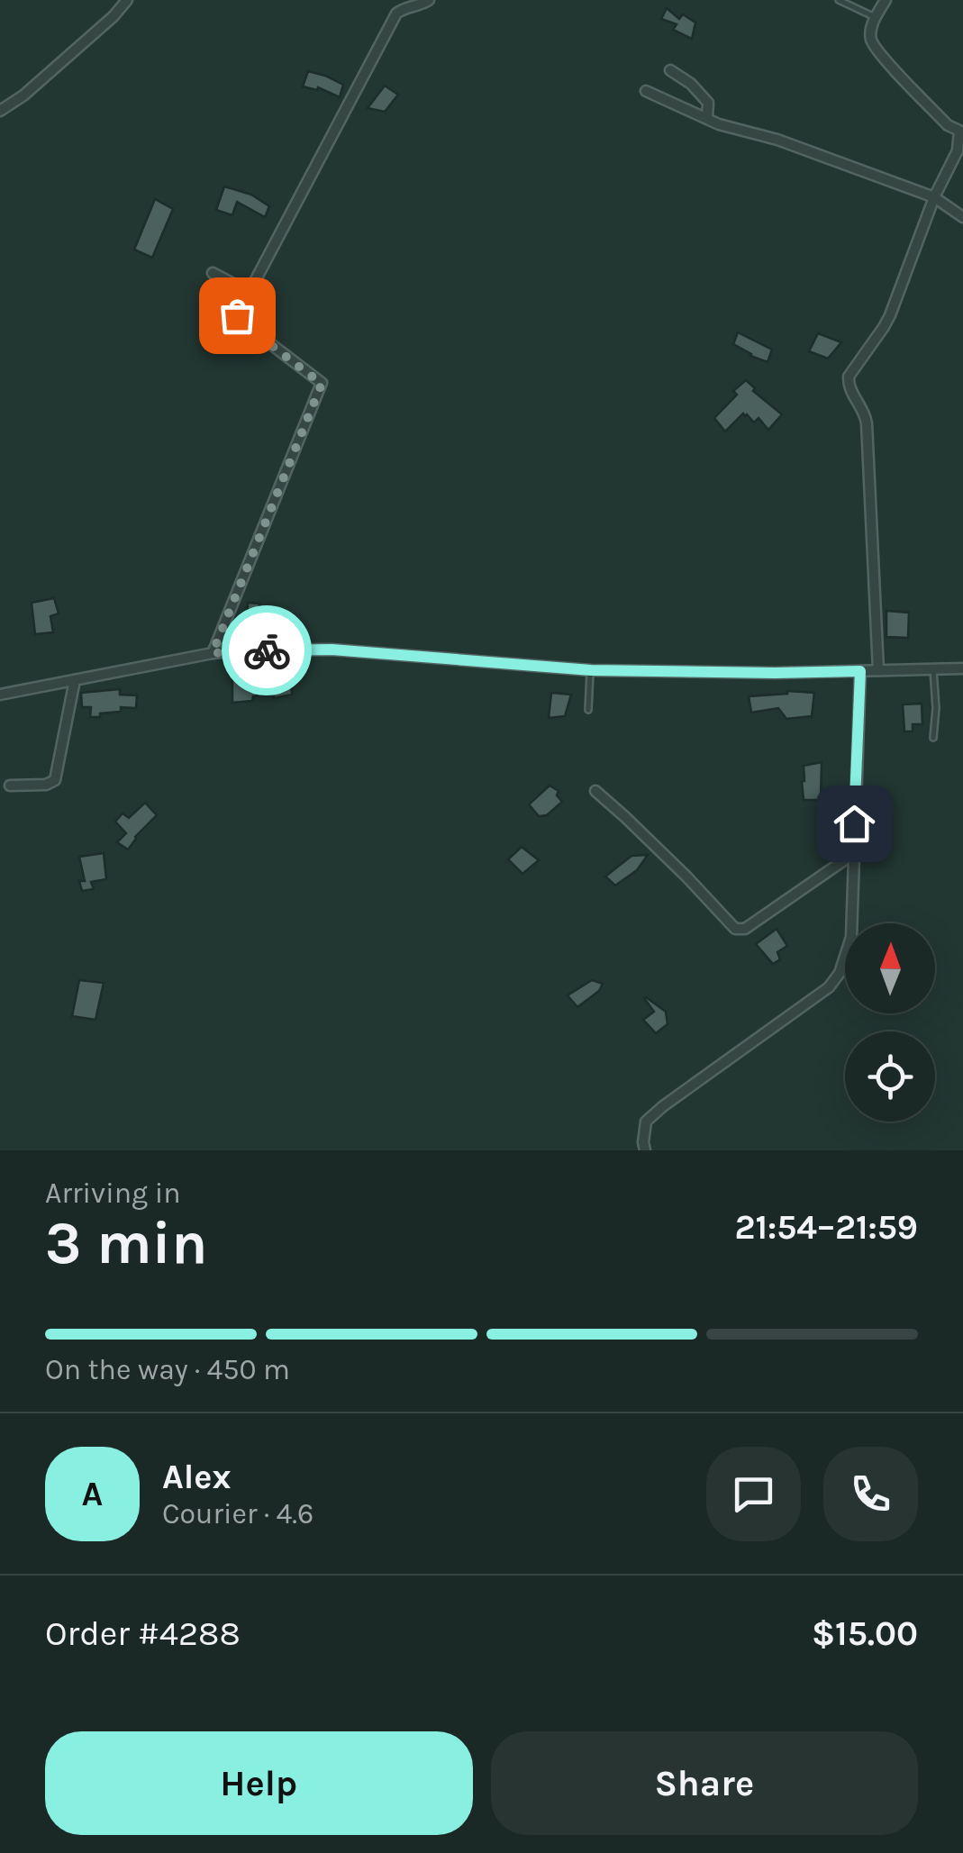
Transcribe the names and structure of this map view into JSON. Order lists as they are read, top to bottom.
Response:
{
  "north": "top",
  "page": {
    "heading": ["3 min", "Arriving in", "21:54–21:59"],
    "panel": [
      "Alex",
      "Courier · 4.6",
      "Order #4288",
      "$15.00"
    ],
    "bar": "On the way · 450 m",
    "round": "A",
    "buttons": ["Help", "Share"]
  }
}
